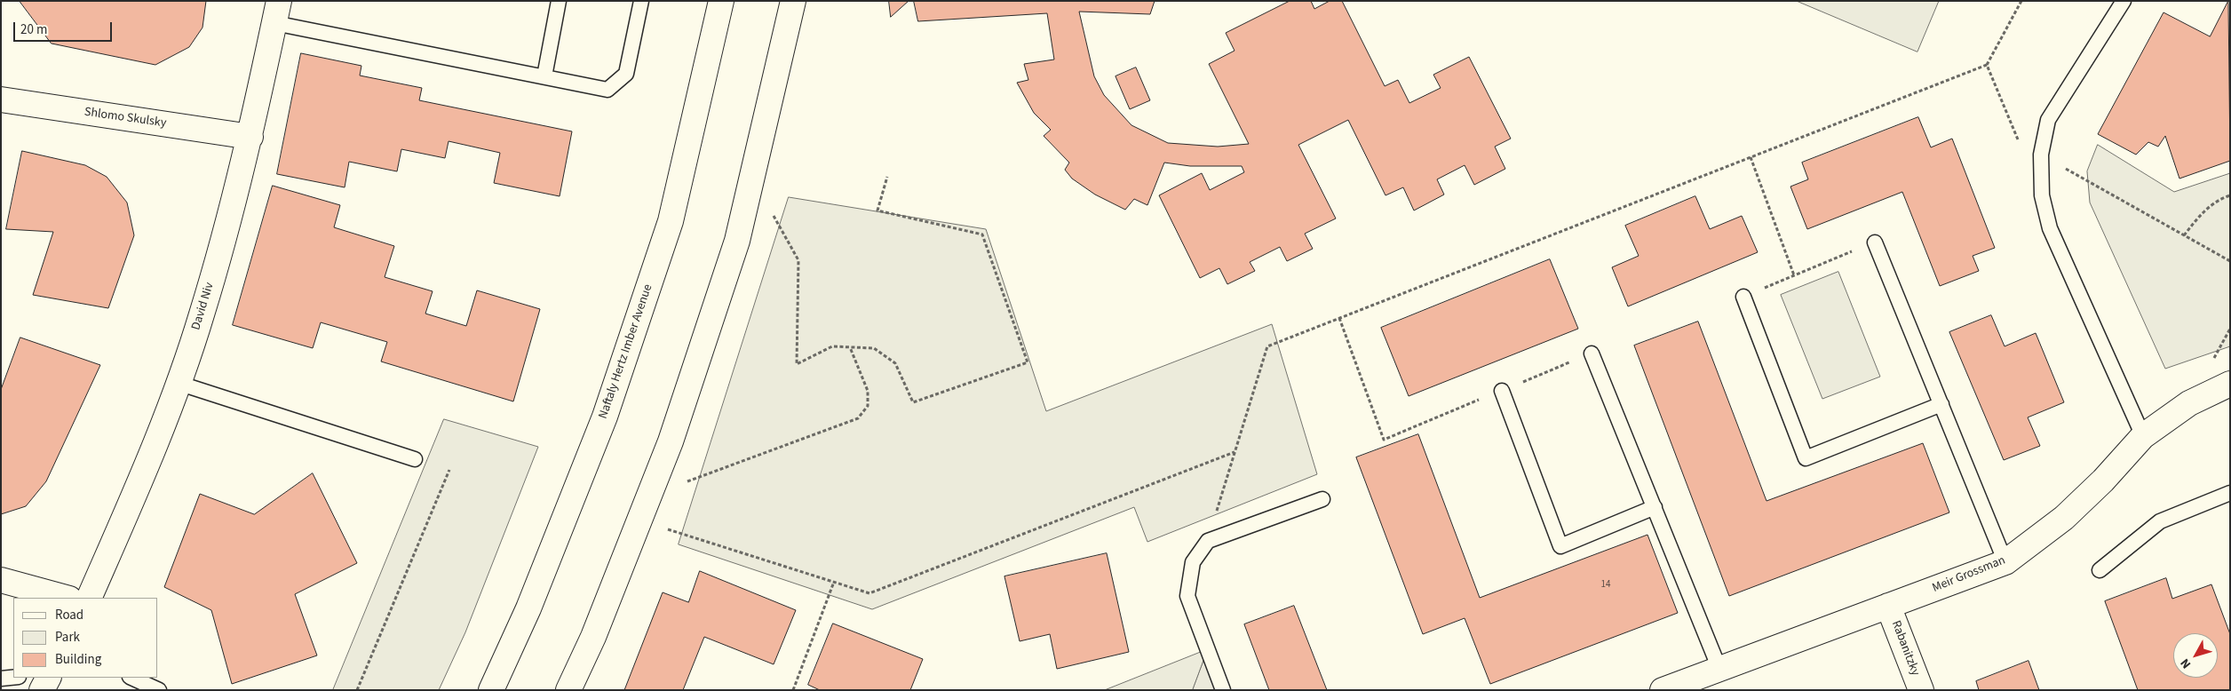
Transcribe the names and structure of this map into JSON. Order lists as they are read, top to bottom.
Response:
{
  "streets": {
    "street": [
      "Shlomo Skulsky",
      "David Niv",
      "Naftaly Hertz Imber Avenue",
      "Meir Grossman",
      "Rabanitzky"
    ]
  },
  "crossings": [
    ["Shlomo Skulsky", "David Niv"],
    ["Meir Grossman", "Rabanitzky"]
  ],
  "house_numbers": ["14"],
  "legend": ["Road", "Park", "Building"],
  "scale_bar": "20 m",
  "north": "bottom left"
}
